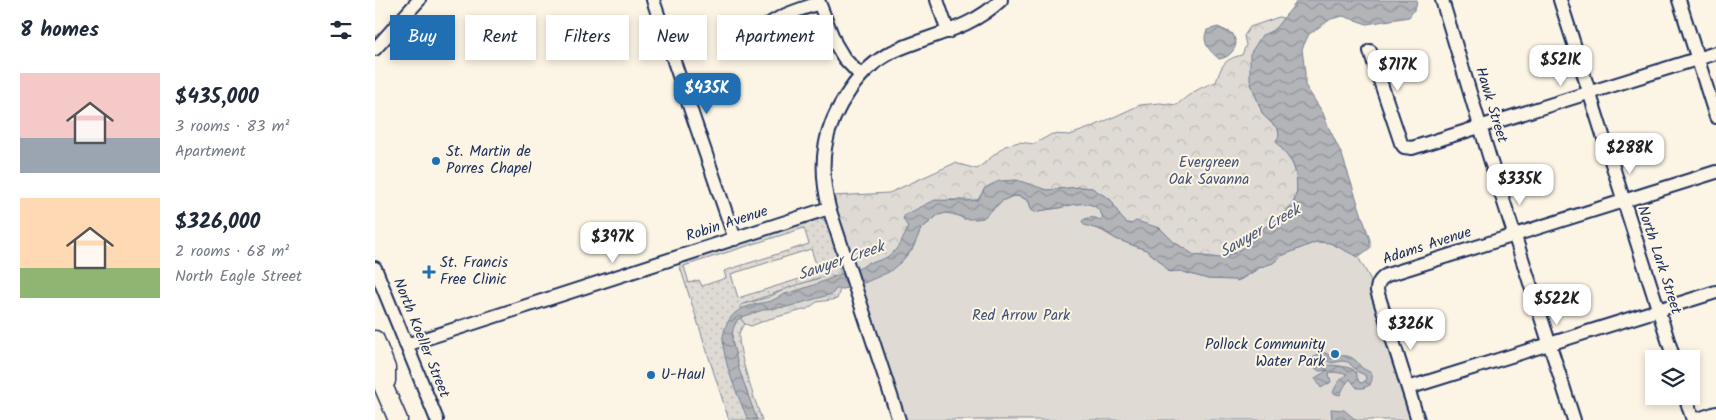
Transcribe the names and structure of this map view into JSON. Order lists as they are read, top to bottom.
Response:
{
  "streets": {
    "street": [
      "Hawk Street",
      "Robin Avenue",
      "Adams Avenue",
      "North Lark Street",
      "North Koeller Street"
    ]
  },
  "crossings": [
    ["Hawk Street", "Adams Avenue"],
    ["Robin Avenue", "North Koeller Street"],
    ["Adams Avenue", "North Lark Street"]
  ],
  "water": ["Sawyer Creek"],
  "parks": ["Evergreen Oak Savanna", "Red Arrow Park"],
  "places": {
    "other": ["St. Martin de Porres Chapel", "Pollock Community Water Park", "U-Haul"],
    "health": ["St. Francis Free Clinic"]
  },
  "page": {
    "heading": "8 homes",
    "chip": [
      "Buy",
      "Rent",
      "Filters",
      "New",
      "Apartment"
    ],
    "price": [
      "$521K",
      "$717K",
      "$435K",
      "$288K",
      "$335K",
      "$397K",
      "$522K",
      "$326K"
    ],
    "list": [
      {
        "name": "$435,000",
        "note": "3 rooms · 83 m² · Apartment"
      },
      {
        "name": "$326,000",
        "note": "2 rooms · 68 m² · North Eagle Street"
      }
    ]
  }
}
